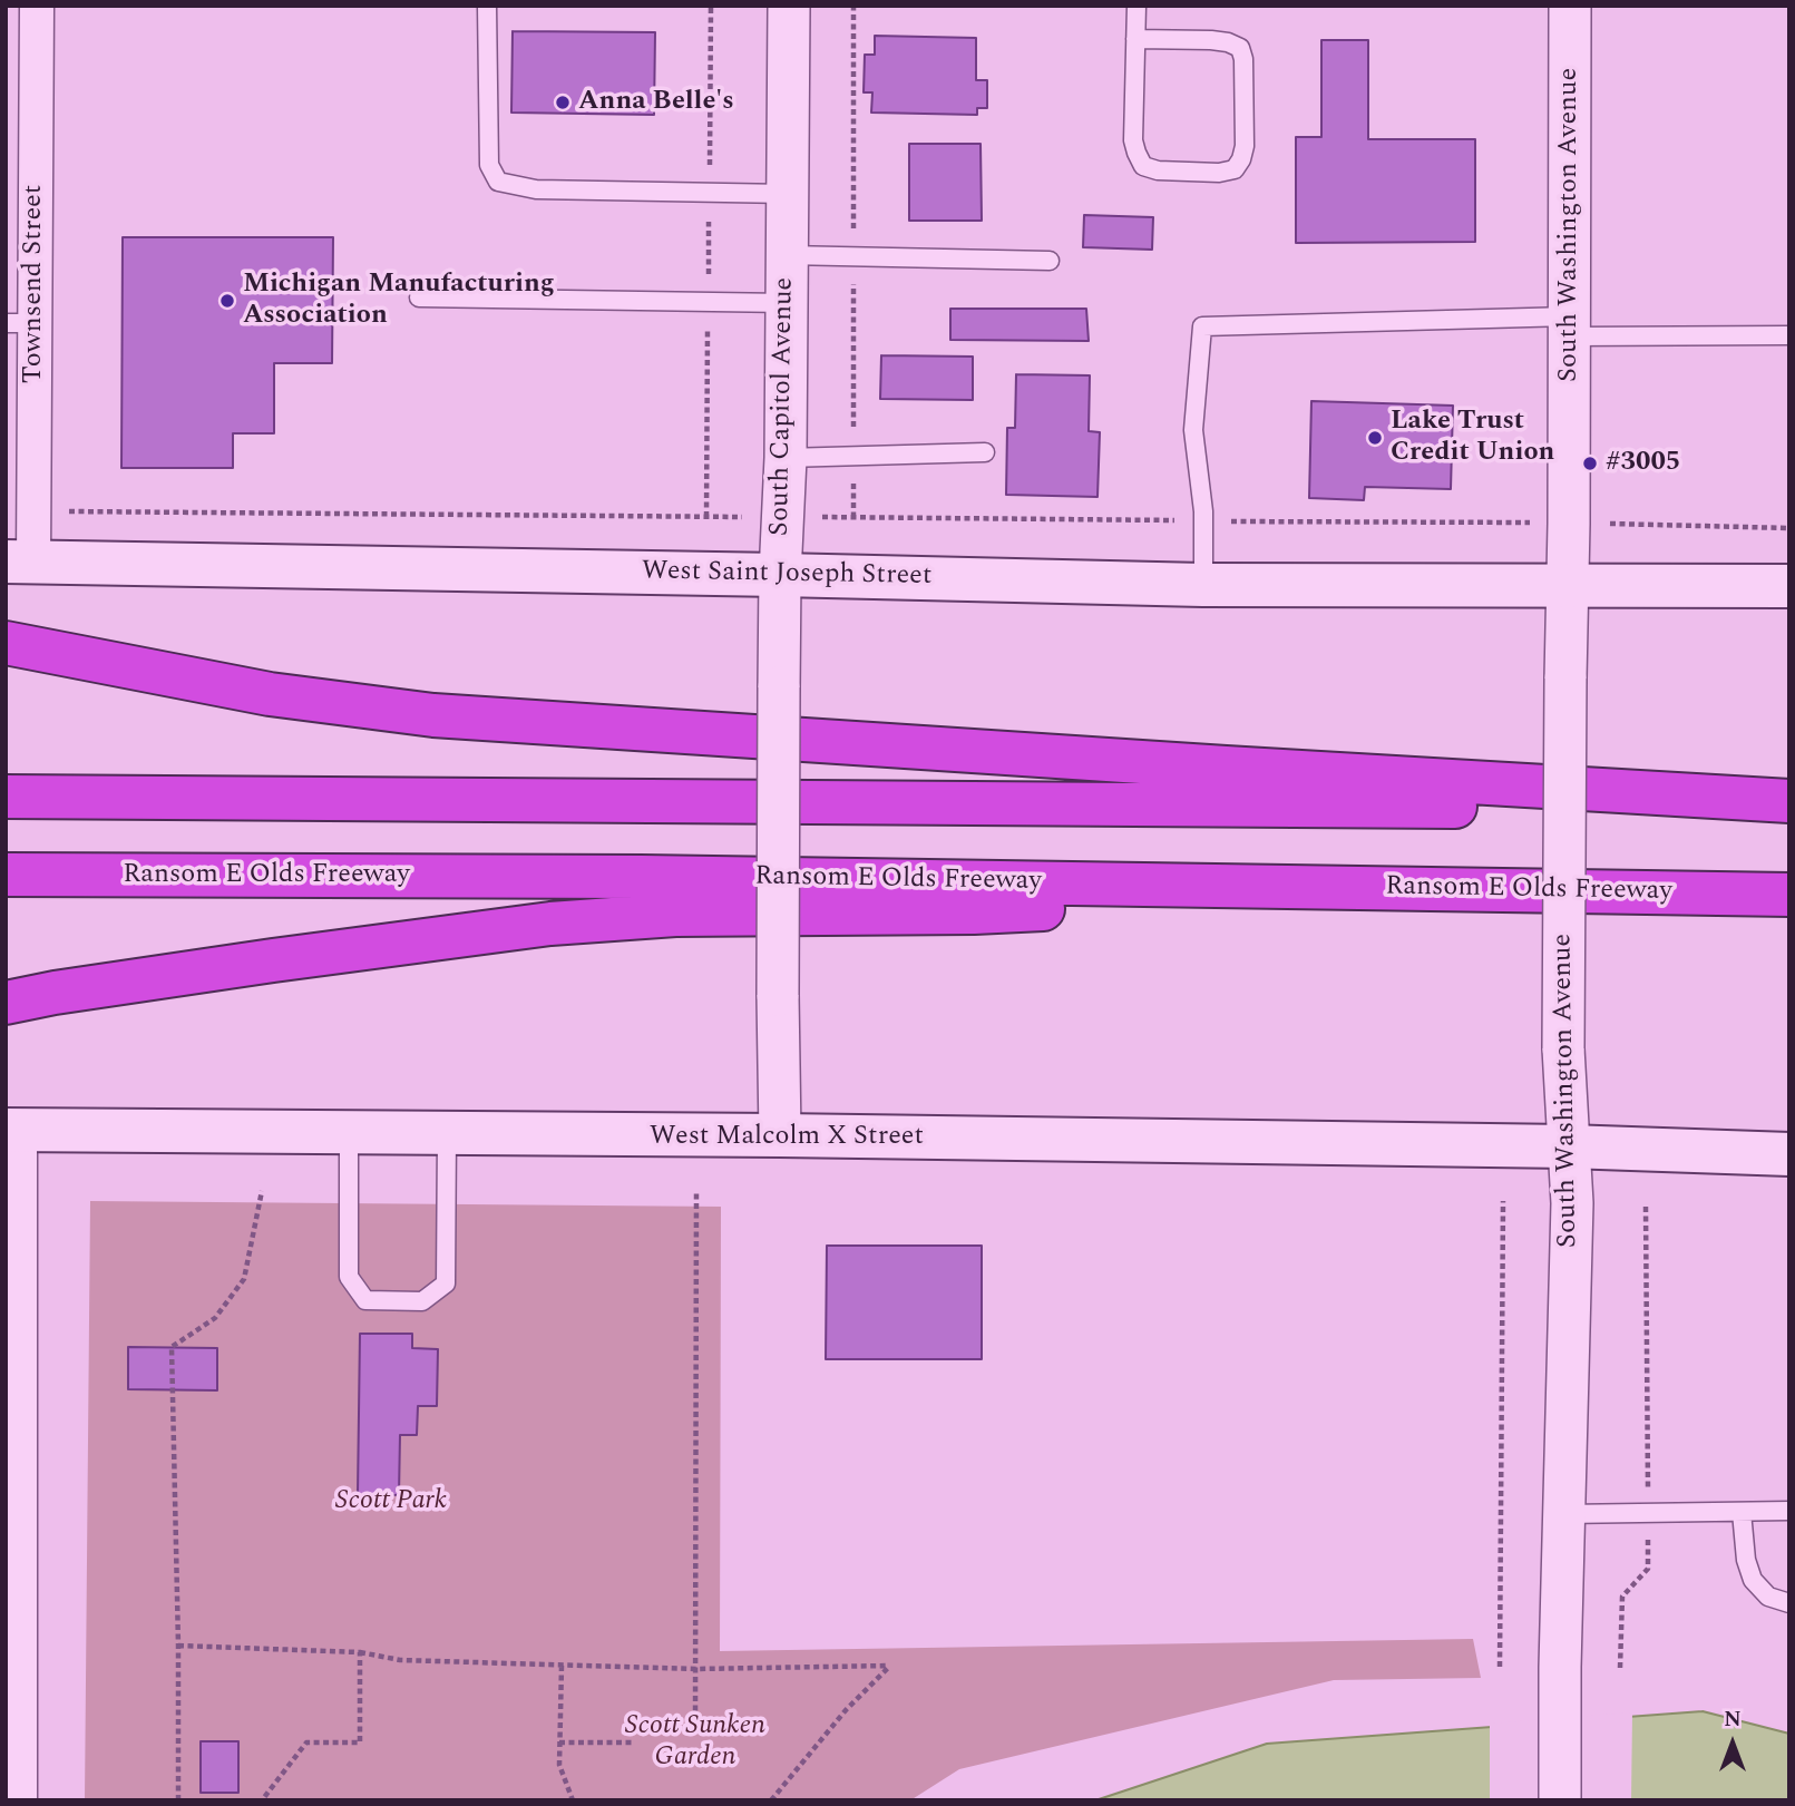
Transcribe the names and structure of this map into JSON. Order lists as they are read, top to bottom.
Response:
{
  "streets": {
    "highway": ["Ransom E Olds Freeway"],
    "main road": ["West Saint Joseph Street", "West Malcolm X Street"],
    "street": ["South Washington Avenue", "Townsend Street", "South Capitol Avenue"]
  },
  "crossings": [
    ["South Washington Avenue", "West Saint Joseph Street"],
    ["South Washington Avenue", "West Malcolm X Street"],
    ["Townsend Street", "West Saint Joseph Street"],
    ["South Capitol Avenue", "West Saint Joseph Street"],
    ["South Capitol Avenue", "West Malcolm X Street"]
  ],
  "parks": ["Scott Park", "Scott Sunken Garden"],
  "places": [
    "Anna Belle's",
    "Michigan Manufacturing Association",
    "Lake Trust Credit Union",
    "#3005"
  ],
  "north": "top"
}
